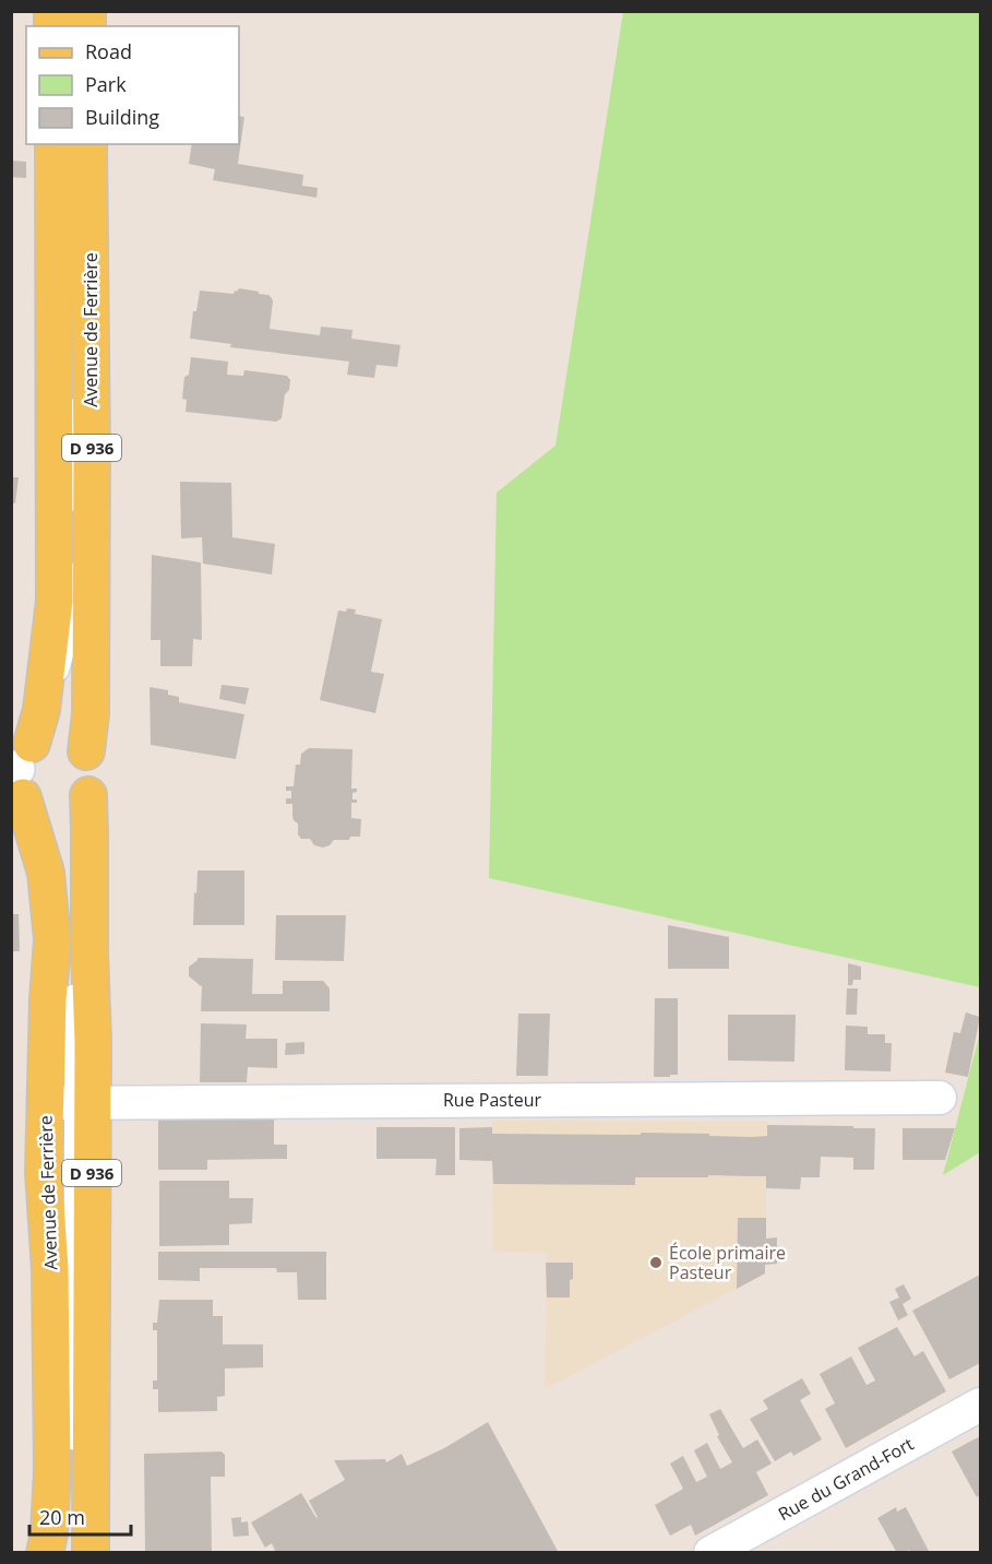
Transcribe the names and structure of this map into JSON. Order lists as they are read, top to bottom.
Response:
{
  "streets": {
    "main road": ["Avenue de Ferrière", "D 936"],
    "street": ["Rue Pasteur", "Rue du Grand-Fort"]
  },
  "crossings": [
    ["Avenue de Ferrière", "Rue Pasteur"]
  ],
  "places": ["École primaire Pasteur"],
  "legend": ["Road", "Park", "Building"],
  "scale_bar": "20 m"
}
